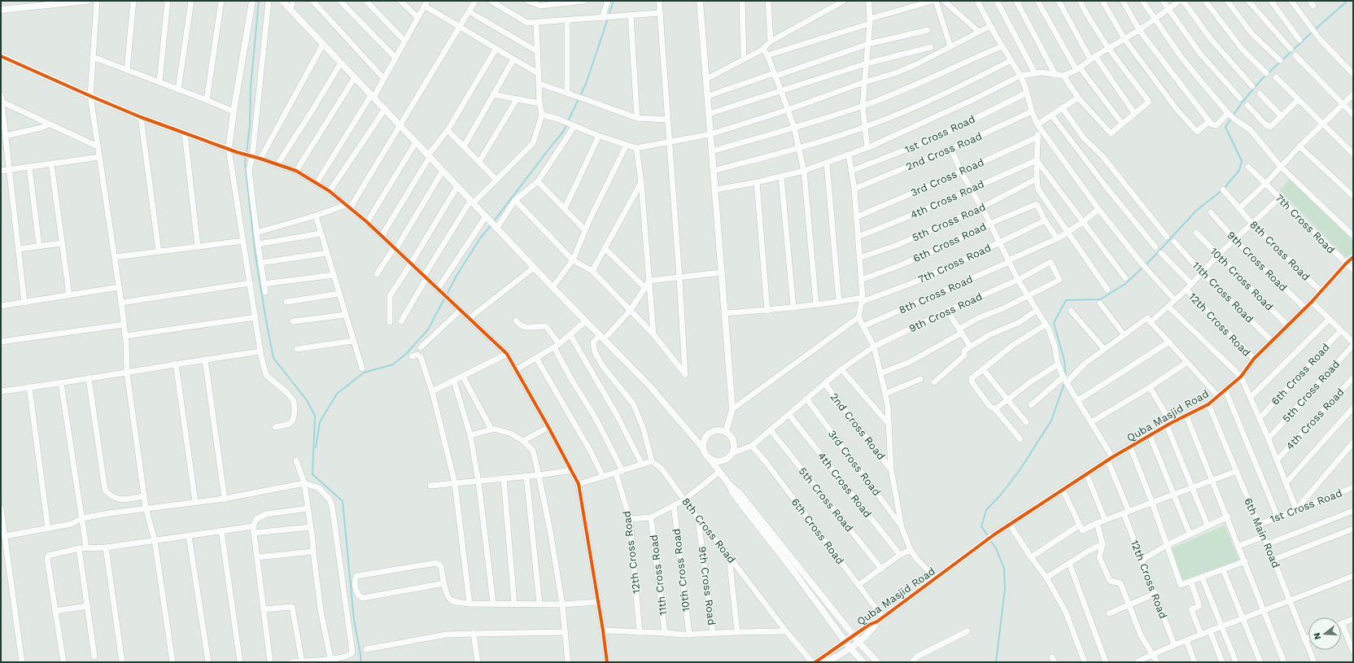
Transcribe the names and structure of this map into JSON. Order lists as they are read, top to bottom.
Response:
{
  "streets": {
    "street": [
      "1st Cross Road",
      "2nd Cross Road",
      "3rd Cross Road",
      "4th Cross Road",
      "5th Cross Road",
      "7th Cross Road",
      "6th Cross Road",
      "8th Cross Road",
      "9th Cross Road",
      "10th Cross Road",
      "11th Cross Road",
      "12th Cross Road",
      "Quba Masjid Road",
      "6th Main Road"
    ]
  },
  "crossings": [
    ["1st Cross Road", "6th Main Road"],
    ["2nd Cross Road", "9th Cross Road"],
    ["2nd Cross Road", "12th Cross Road"],
    ["3rd Cross Road", "9th Cross Road"],
    ["3rd Cross Road", "12th Cross Road"],
    ["4th Cross Road", "9th Cross Road"],
    ["4th Cross Road", "12th Cross Road"],
    ["5th Cross Road", "9th Cross Road"],
    ["5th Cross Road", "12th Cross Road"],
    ["7th Cross Road", "6th Cross Road"],
    ["7th Cross Road", "12th Cross Road"],
    ["7th Cross Road", "Quba Masjid Road"],
    ["6th Cross Road", "9th Cross Road"],
    ["6th Cross Road", "12th Cross Road"],
    ["6th Cross Road", "Quba Masjid Road"],
    ["8th Cross Road", "9th Cross Road"],
    ["8th Cross Road", "12th Cross Road"],
    ["8th Cross Road", "Quba Masjid Road"],
    ["9th Cross Road", "12th Cross Road"],
    ["9th Cross Road", "Quba Masjid Road"],
    ["10th Cross Road", "Quba Masjid Road"],
    ["11th Cross Road", "Quba Masjid Road"],
    ["12th Cross Road", "Quba Masjid Road"],
    ["Quba Masjid Road", "6th Main Road"]
  ],
  "north": "left"
}
